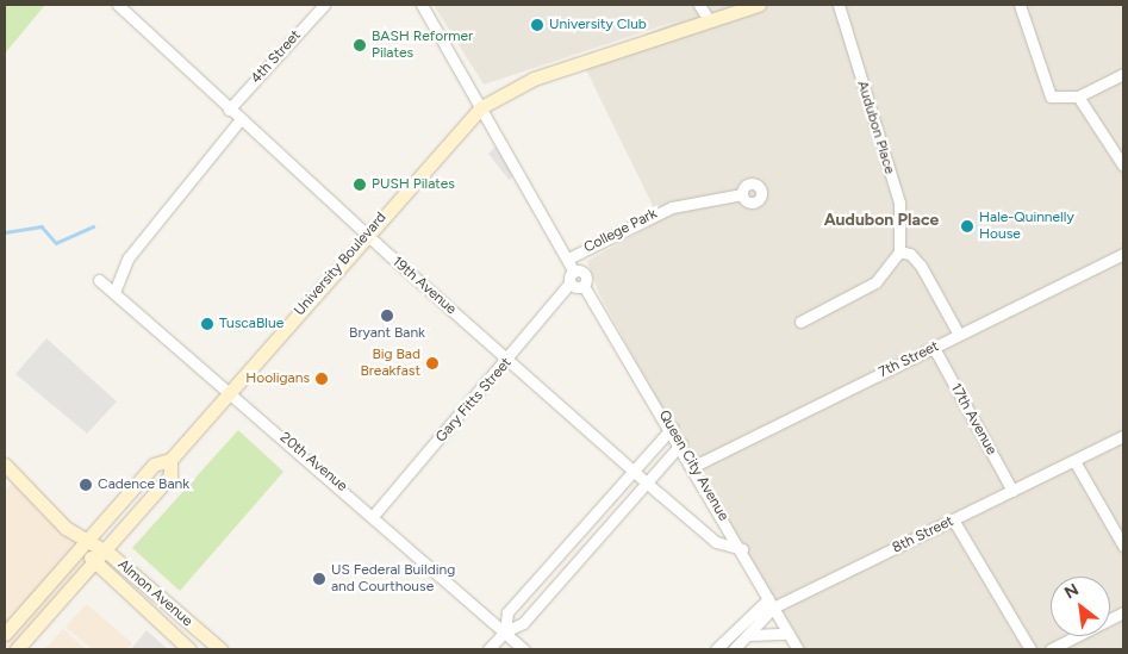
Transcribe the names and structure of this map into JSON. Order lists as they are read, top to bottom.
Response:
{
  "streets": {
    "main road": ["University Boulevard", "Almon Avenue"],
    "street": [
      "4th Street",
      "Audubon Place",
      "College Park",
      "19th Avenue",
      "7th Street",
      "Gary Fitts Street",
      "17th Avenue",
      "20th Avenue",
      "Queen City Avenue",
      "8th Street"
    ]
  },
  "crossings": [
    ["4th Street", "19th Avenue"],
    ["College Park", "Queen City Avenue"],
    ["University Boulevard", "19th Avenue"],
    ["University Boulevard", "20th Avenue"],
    ["University Boulevard", "Queen City Avenue"],
    ["University Boulevard", "Almon Avenue"],
    ["19th Avenue", "Gary Fitts Street"],
    ["19th Avenue", "Queen City Avenue"],
    ["7th Street", "17th Avenue"],
    ["7th Street", "Queen City Avenue"],
    ["Gary Fitts Street", "20th Avenue"],
    ["17th Avenue", "8th Street"],
    ["Queen City Avenue", "8th Street"]
  ],
  "districts": ["Audubon Place"],
  "places": [
    "University Club",
    "BASH Reformer Pilates",
    "PUSH Pilates",
    "Hale-Quinnelly House",
    "Bryant Bank",
    "TuscaBlue",
    "Big Bad Breakfast",
    "Hooligans",
    "Cadence Bank",
    "US Federal Building and Courthouse"
  ],
  "north": "top left"
}
